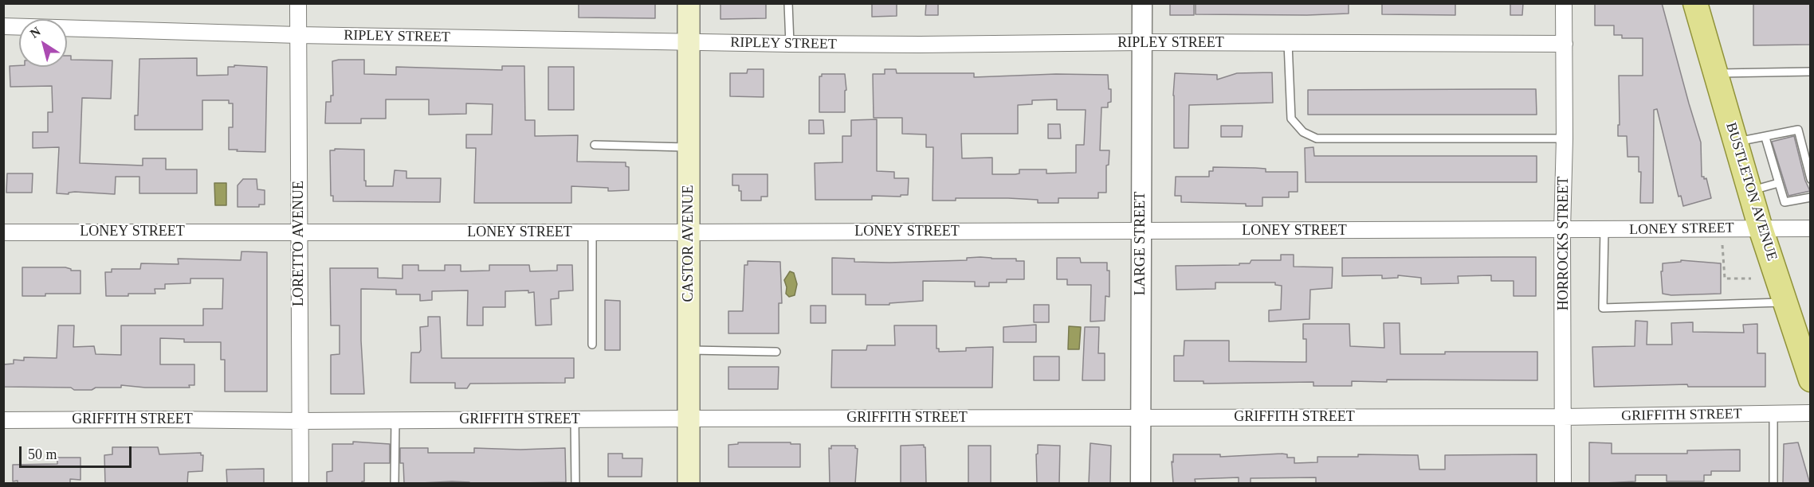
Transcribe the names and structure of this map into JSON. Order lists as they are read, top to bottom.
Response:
{
  "streets": {
    "main road": ["BUSTLETON AVENUE", "CASTOR AVENUE"],
    "street": [
      "RIPLEY STREET",
      "LONEY STREET",
      "LORETTO AVENUE",
      "LARGE STREET",
      "HORROCKS STREET",
      "GRIFFITH STREET"
    ]
  },
  "crossings": [
    ["RIPLEY STREET", "LORETTO AVENUE"],
    ["RIPLEY STREET", "CASTOR AVENUE"],
    ["RIPLEY STREET", "LARGE STREET"],
    ["RIPLEY STREET", "HORROCKS STREET"],
    ["BUSTLETON AVENUE", "LONEY STREET"],
    ["LONEY STREET", "LORETTO AVENUE"],
    ["LONEY STREET", "CASTOR AVENUE"],
    ["LONEY STREET", "LARGE STREET"],
    ["LONEY STREET", "HORROCKS STREET"],
    ["LORETTO AVENUE", "GRIFFITH STREET"],
    ["CASTOR AVENUE", "GRIFFITH STREET"],
    ["LARGE STREET", "GRIFFITH STREET"],
    ["HORROCKS STREET", "GRIFFITH STREET"]
  ],
  "scale_bar": "50 m",
  "north": "top left"
}
